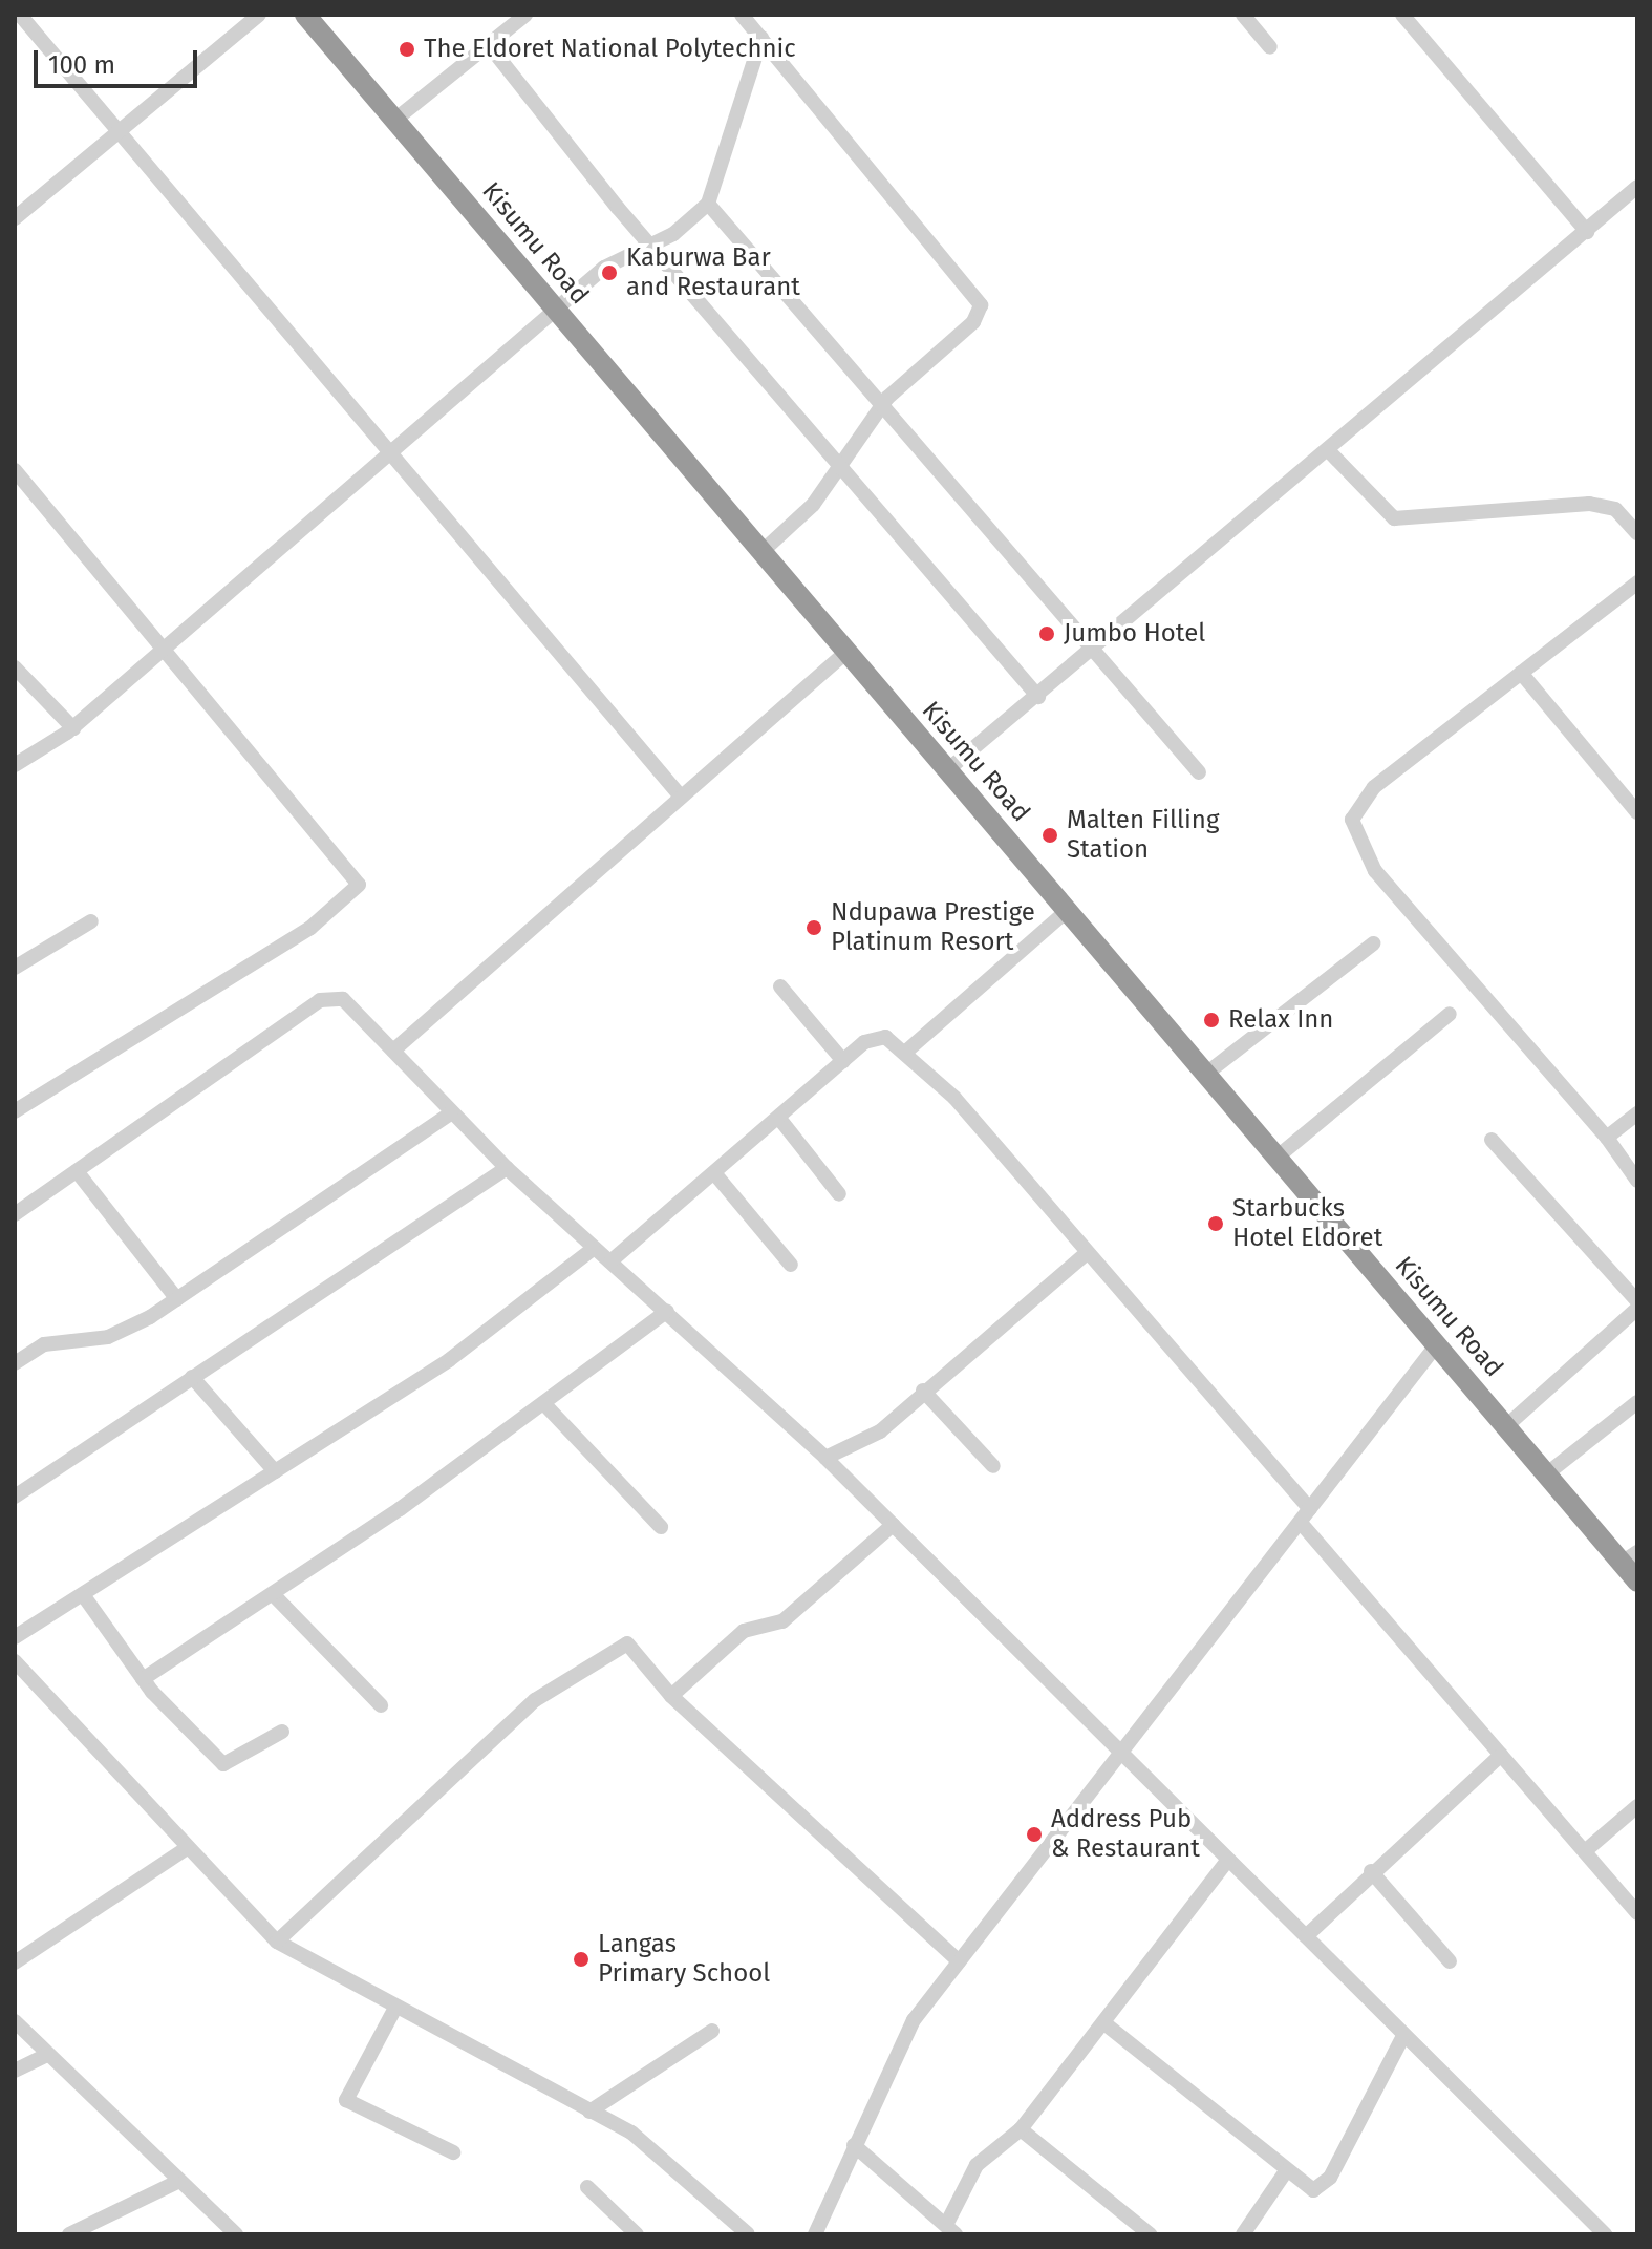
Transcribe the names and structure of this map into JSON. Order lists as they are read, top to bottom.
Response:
{
  "streets": {
    "highway": ["Kisumu Road"]
  },
  "places": [
    "The Eldoret National Polytechnic",
    "Kaburwa Bar and Restaurant",
    "Jumbo Hotel",
    "Malten Filling Station",
    "Ndupawa Prestige Platinum Resort",
    "Relax Inn",
    "Starbucks Hotel Eldoret",
    "Address Pub & Restaurant",
    "Langas Primary School"
  ],
  "scale_bar": "100 m"
}
